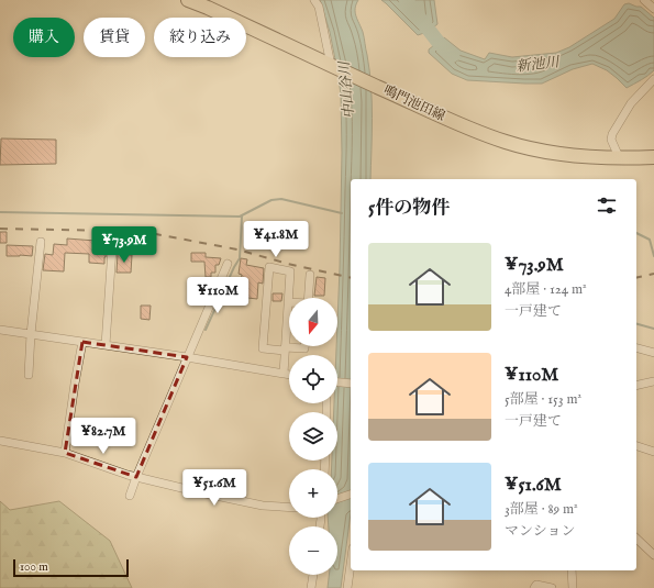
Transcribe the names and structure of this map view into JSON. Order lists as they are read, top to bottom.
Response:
{
  "streets": {
    "main road": ["鳴門池田線"]
  },
  "water": ["新池川", "中山谷川"],
  "scale_bar": "100 m",
  "north": "bottom",
  "page": {
    "chip": ["購入", "賃貸", "絞り込み"],
    "heading": "5件の物件",
    "price": [
      "¥41.8M",
      "¥73.9M",
      "¥110M",
      "¥82.7M",
      "¥51.6M"
    ],
    "list": [
      {
        "name": "¥73.9M",
        "note": "4部屋 · 124 m² · 一戸建て"
      },
      {
        "name": "¥110M",
        "note": "5部屋 · 153 m² · 一戸建て"
      },
      {
        "name": "¥51.6M",
        "note": "3部屋 · 89 m² · マンション"
      }
    ],
    "map_buttons": ["+", "−"],
    "scale": "100 m"
  }
}
